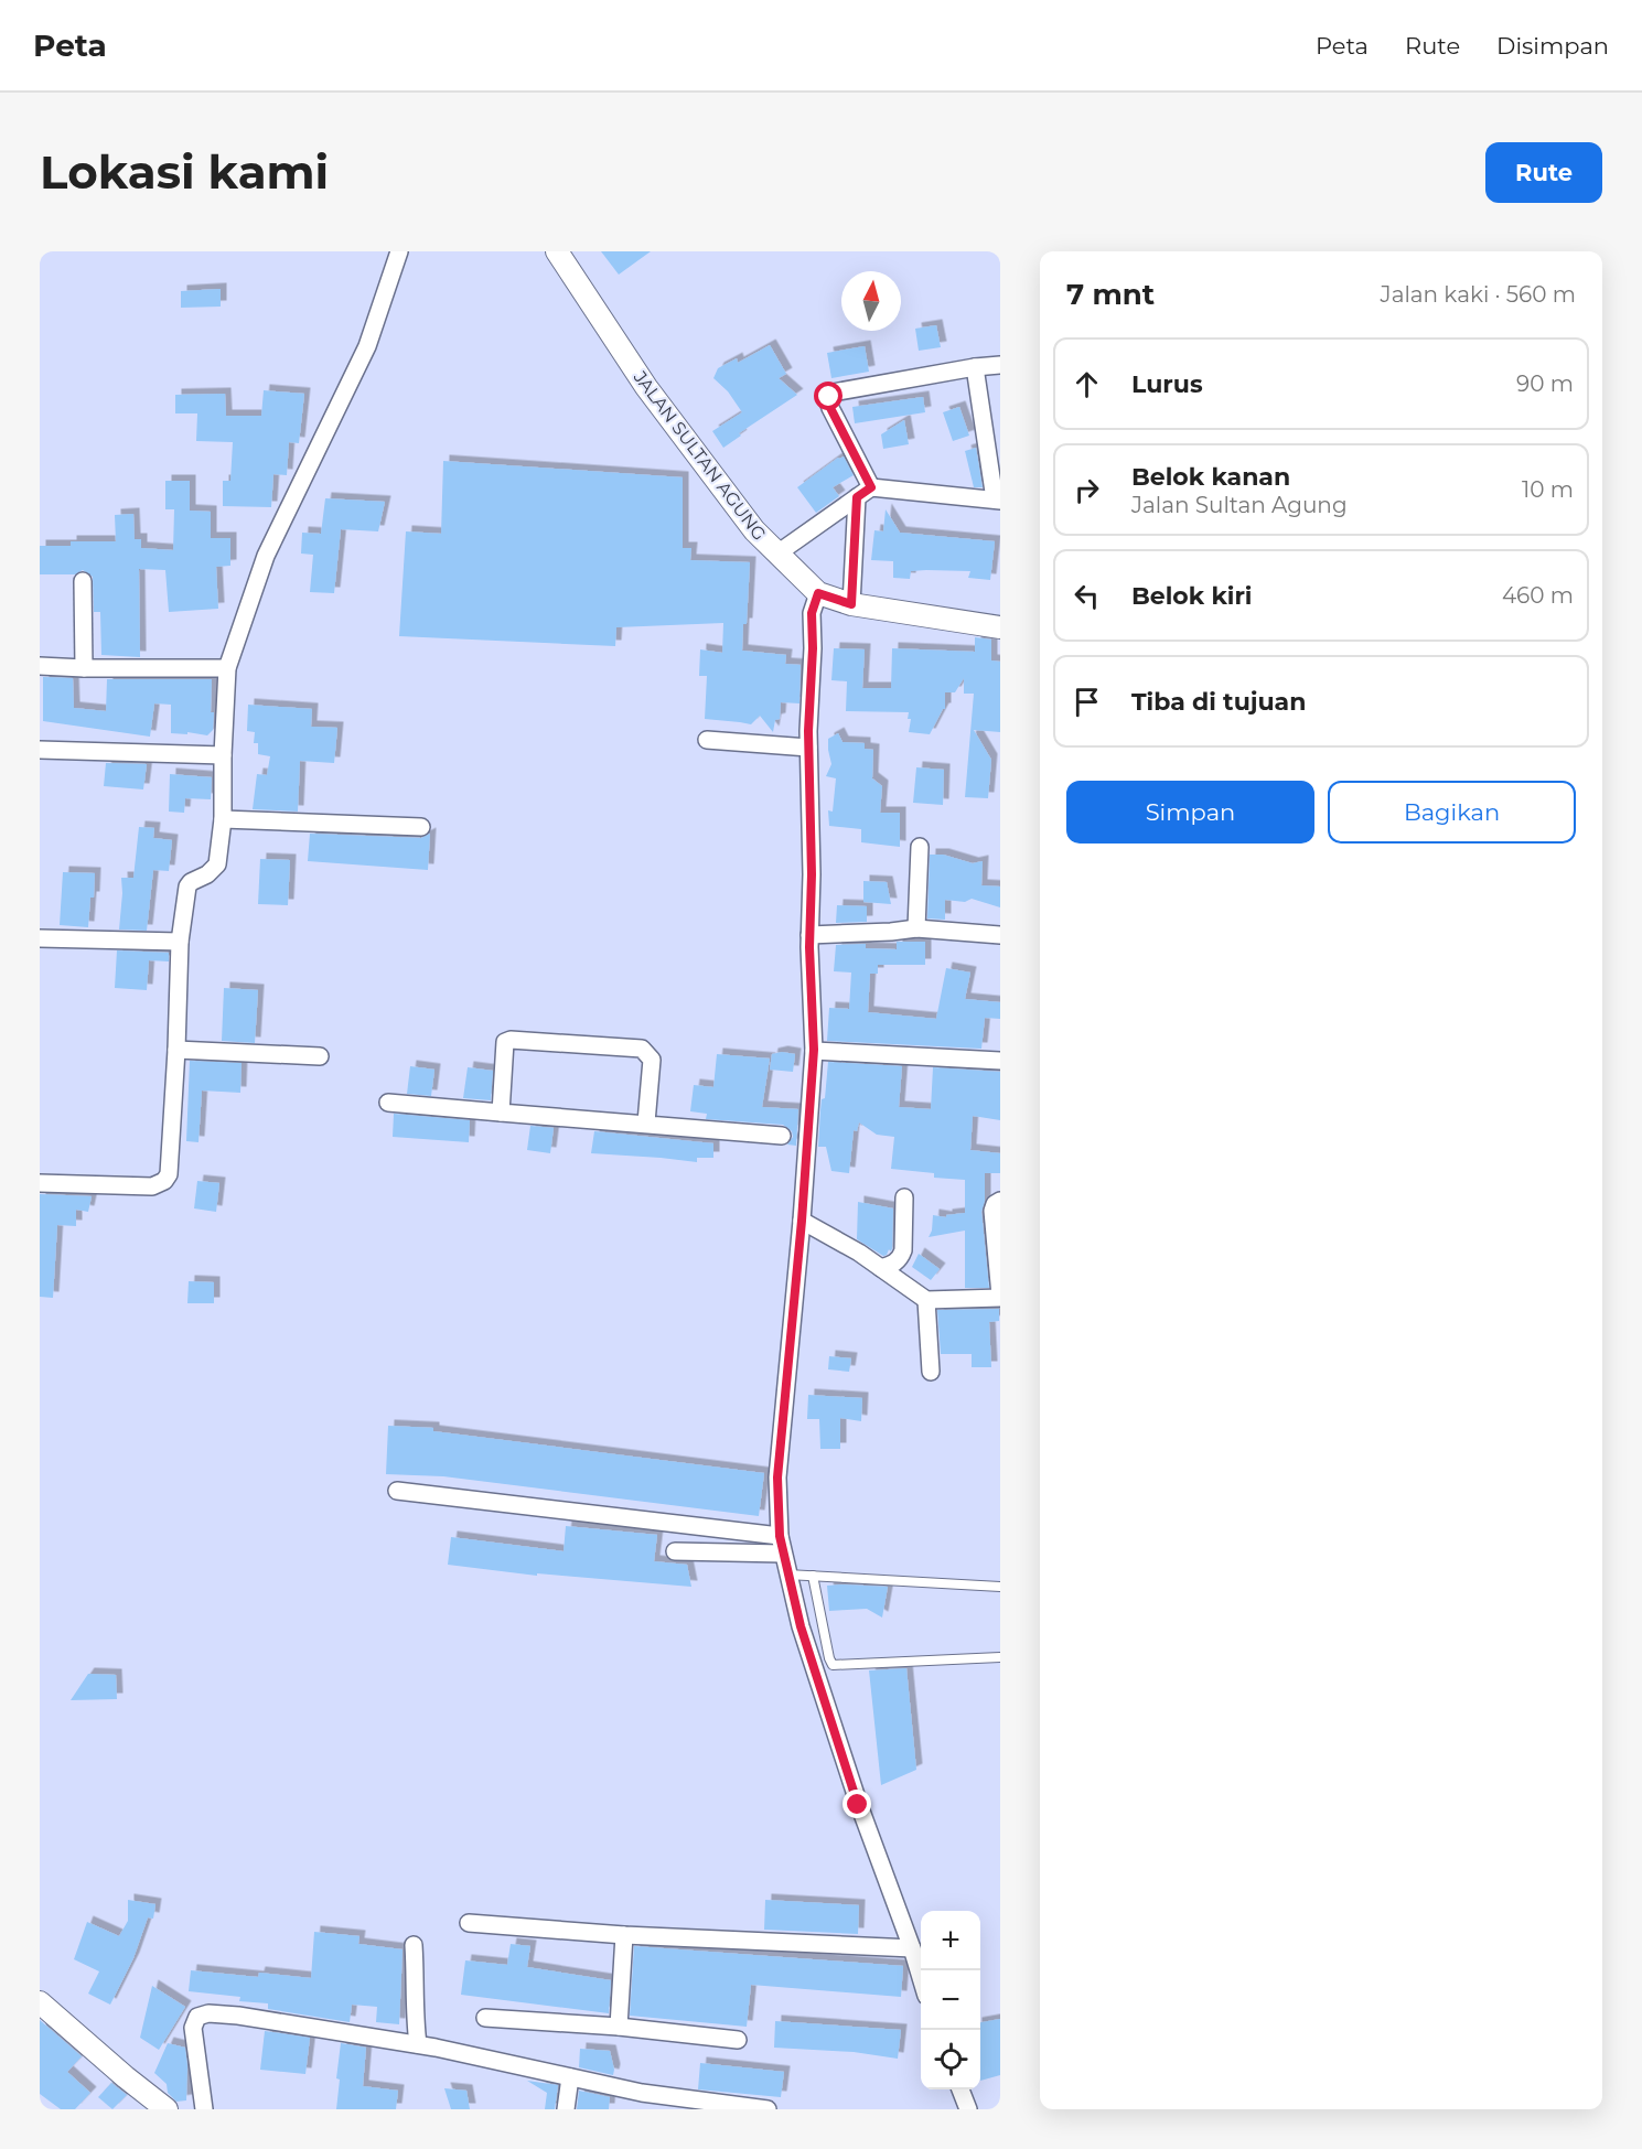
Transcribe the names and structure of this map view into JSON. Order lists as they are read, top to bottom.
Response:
{
  "streets": {
    "street": ["JALAN SULTAN AGUNG"]
  },
  "north": "top",
  "page": {
    "header": "Peta",
    "nav": ["Peta", "Rute", "Disimpan"],
    "buttons": [
      "Rute",
      ["Simpan", "Bagikan"]
    ],
    "title": "Lokasi kami",
    "heading": ["7 mnt", "Jalan kaki · 560 m"],
    "list": [
      ["Lurus", "90 m"],
      ["Belok kanan", "Jalan Sultan Agung", "10 m"],
      ["Belok kiri", "460 m"],
      "Tiba di tujuan"
    ],
    "map_buttons": ["+", "−"]
  }
}
